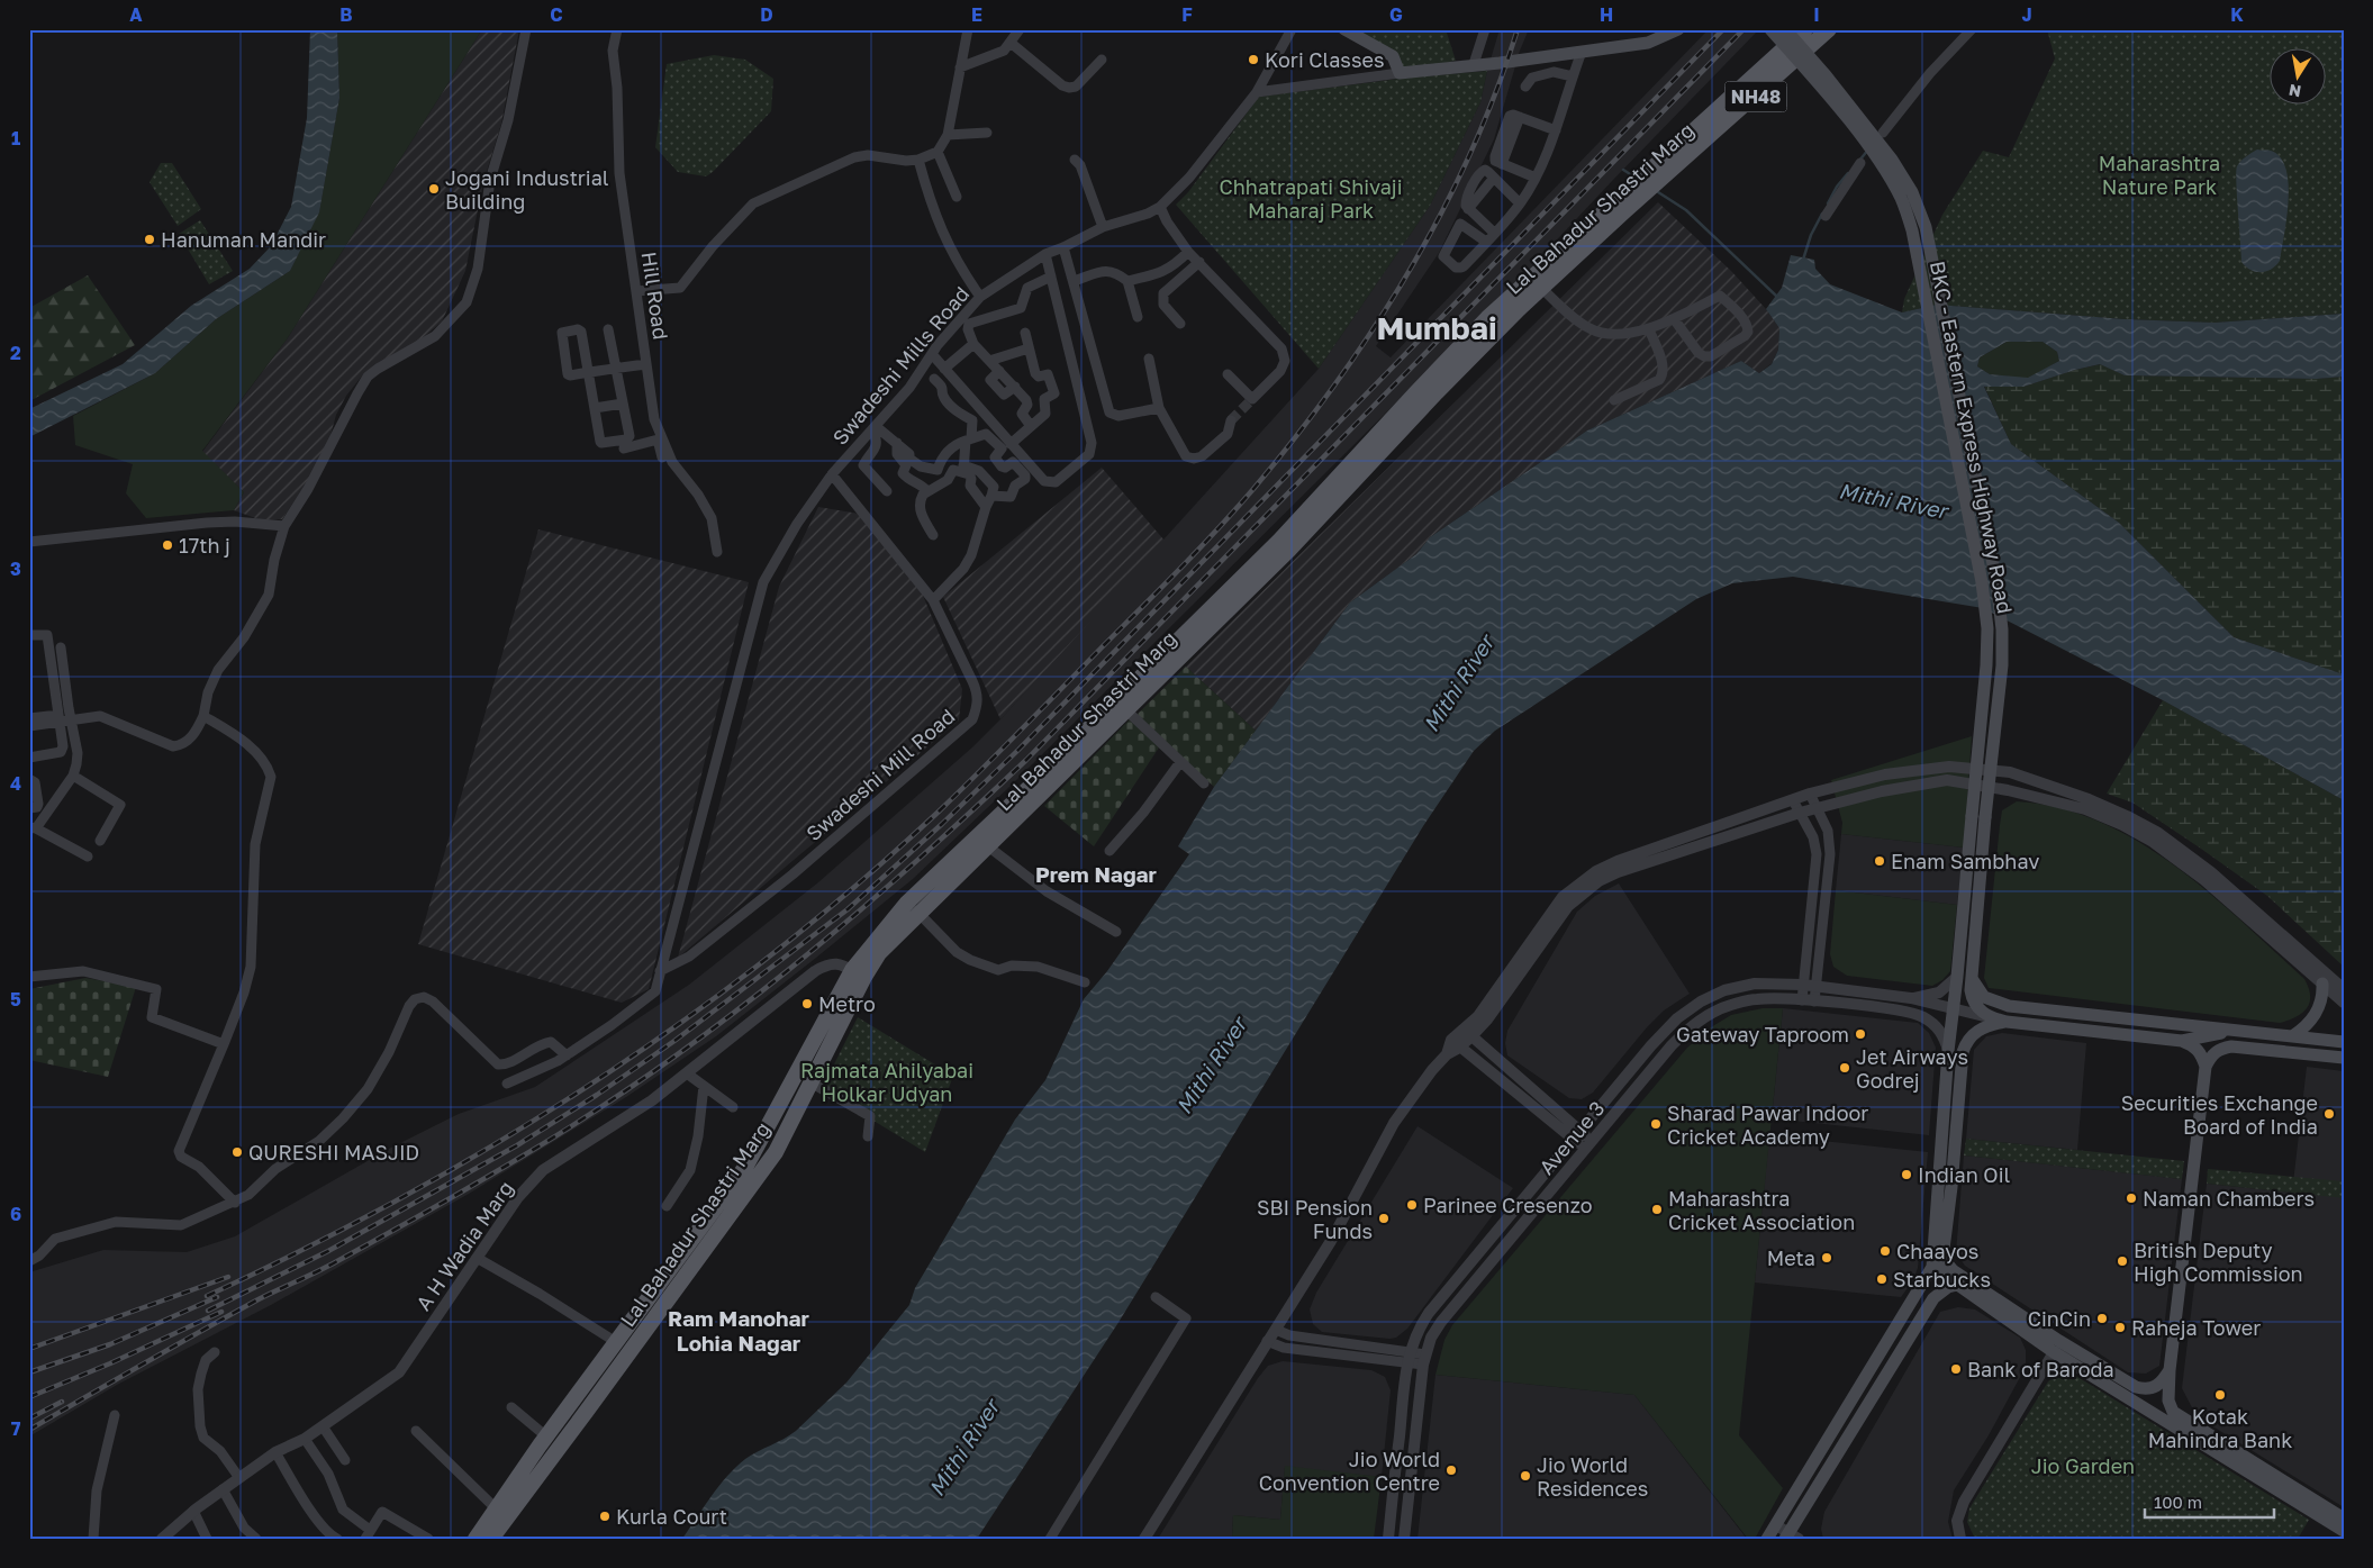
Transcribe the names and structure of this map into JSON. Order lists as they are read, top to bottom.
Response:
{
  "streets": {
    "main road": ["NH48", "Lal Bahadur Shastri Marg", "BKC - Eastern Express Highway Road"],
    "street": [
      "Hill Road",
      "Swadeshi Mills Road",
      "Swadeshi Mill Road",
      "Avenue 3",
      "A H Wadia Marg"
    ]
  },
  "crossings": [
    ["Lal Bahadur Shastri Marg", "A H Wadia Marg"],
    ["Swadeshi Mills Road", "Swadeshi Mill Road"],
    ["BKC - Eastern Express Highway Road", "Avenue 3"]
  ],
  "districts": ["Mumbai", "Prem Nagar", "Ram Manohar Lohia Nagar"],
  "water": ["Mithi River"],
  "parks": [
    "Maharashtra Nature Park",
    "Chhatrapati Shivaji Maharaj Park",
    "Rajmata Ahilyabai Holkar Udyan",
    "Jio Garden"
  ],
  "places": [
    "Kori Classes",
    "Jogani Industrial Building",
    "Hanuman Mandir",
    "17th j",
    "Enam Sambhav",
    "Metro",
    "Gateway Taproom",
    "Jet Airways Godrej",
    "Securities Exchange Board of India",
    "Sharad Pawar Indoor Cricket Academy",
    "QURESHI MASJID",
    "Indian Oil",
    "Naman Chambers",
    "Parinee Cresenzo",
    "Maharashtra Cricket Association",
    "SBI Pension Funds",
    "Chaayos",
    "Meta",
    "British Deputy High Commission",
    "Starbucks",
    "CinCin",
    "Raheja Tower",
    "Bank of Baroda",
    "Kotak Mahindra Bank",
    "Jio World Convention Centre",
    "Jio World Residences",
    "Kurla Court"
  ],
  "scale_bar": "100 m",
  "north": "bottom",
  "grid": {
    "columns": [
      "A",
      "B",
      "C",
      "D",
      "E",
      "F",
      "G",
      "H",
      "I",
      "J",
      "K"
    ],
    "rows": [
      "1",
      "2",
      "3",
      "4",
      "5",
      "6",
      "7"
    ]
  }
}
